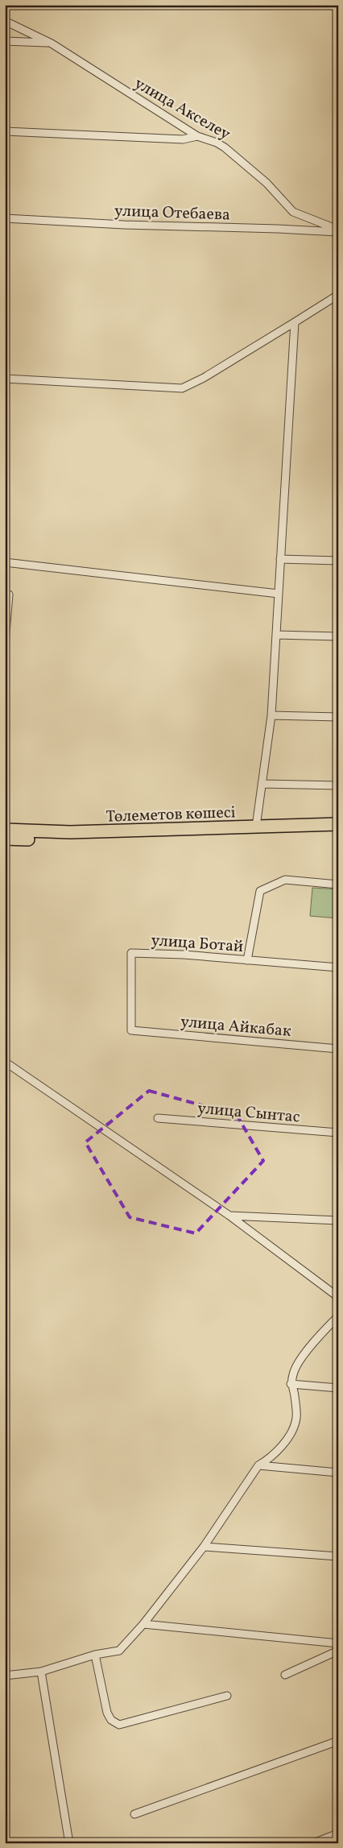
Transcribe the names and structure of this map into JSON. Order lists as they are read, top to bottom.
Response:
{
  "streets": {
    "main road": ["Төлеметов көшесі"],
    "street": [
      "улица Акселеу",
      "улица Отебаева",
      "улица Ботай",
      "улица Айкабак",
      "улица Сынтас"
    ]
  },
  "crossings": [
    ["улица Акселеу", "улица Отебаева"],
    ["улица Ботай", "улица Айкабак"]
  ]
}
